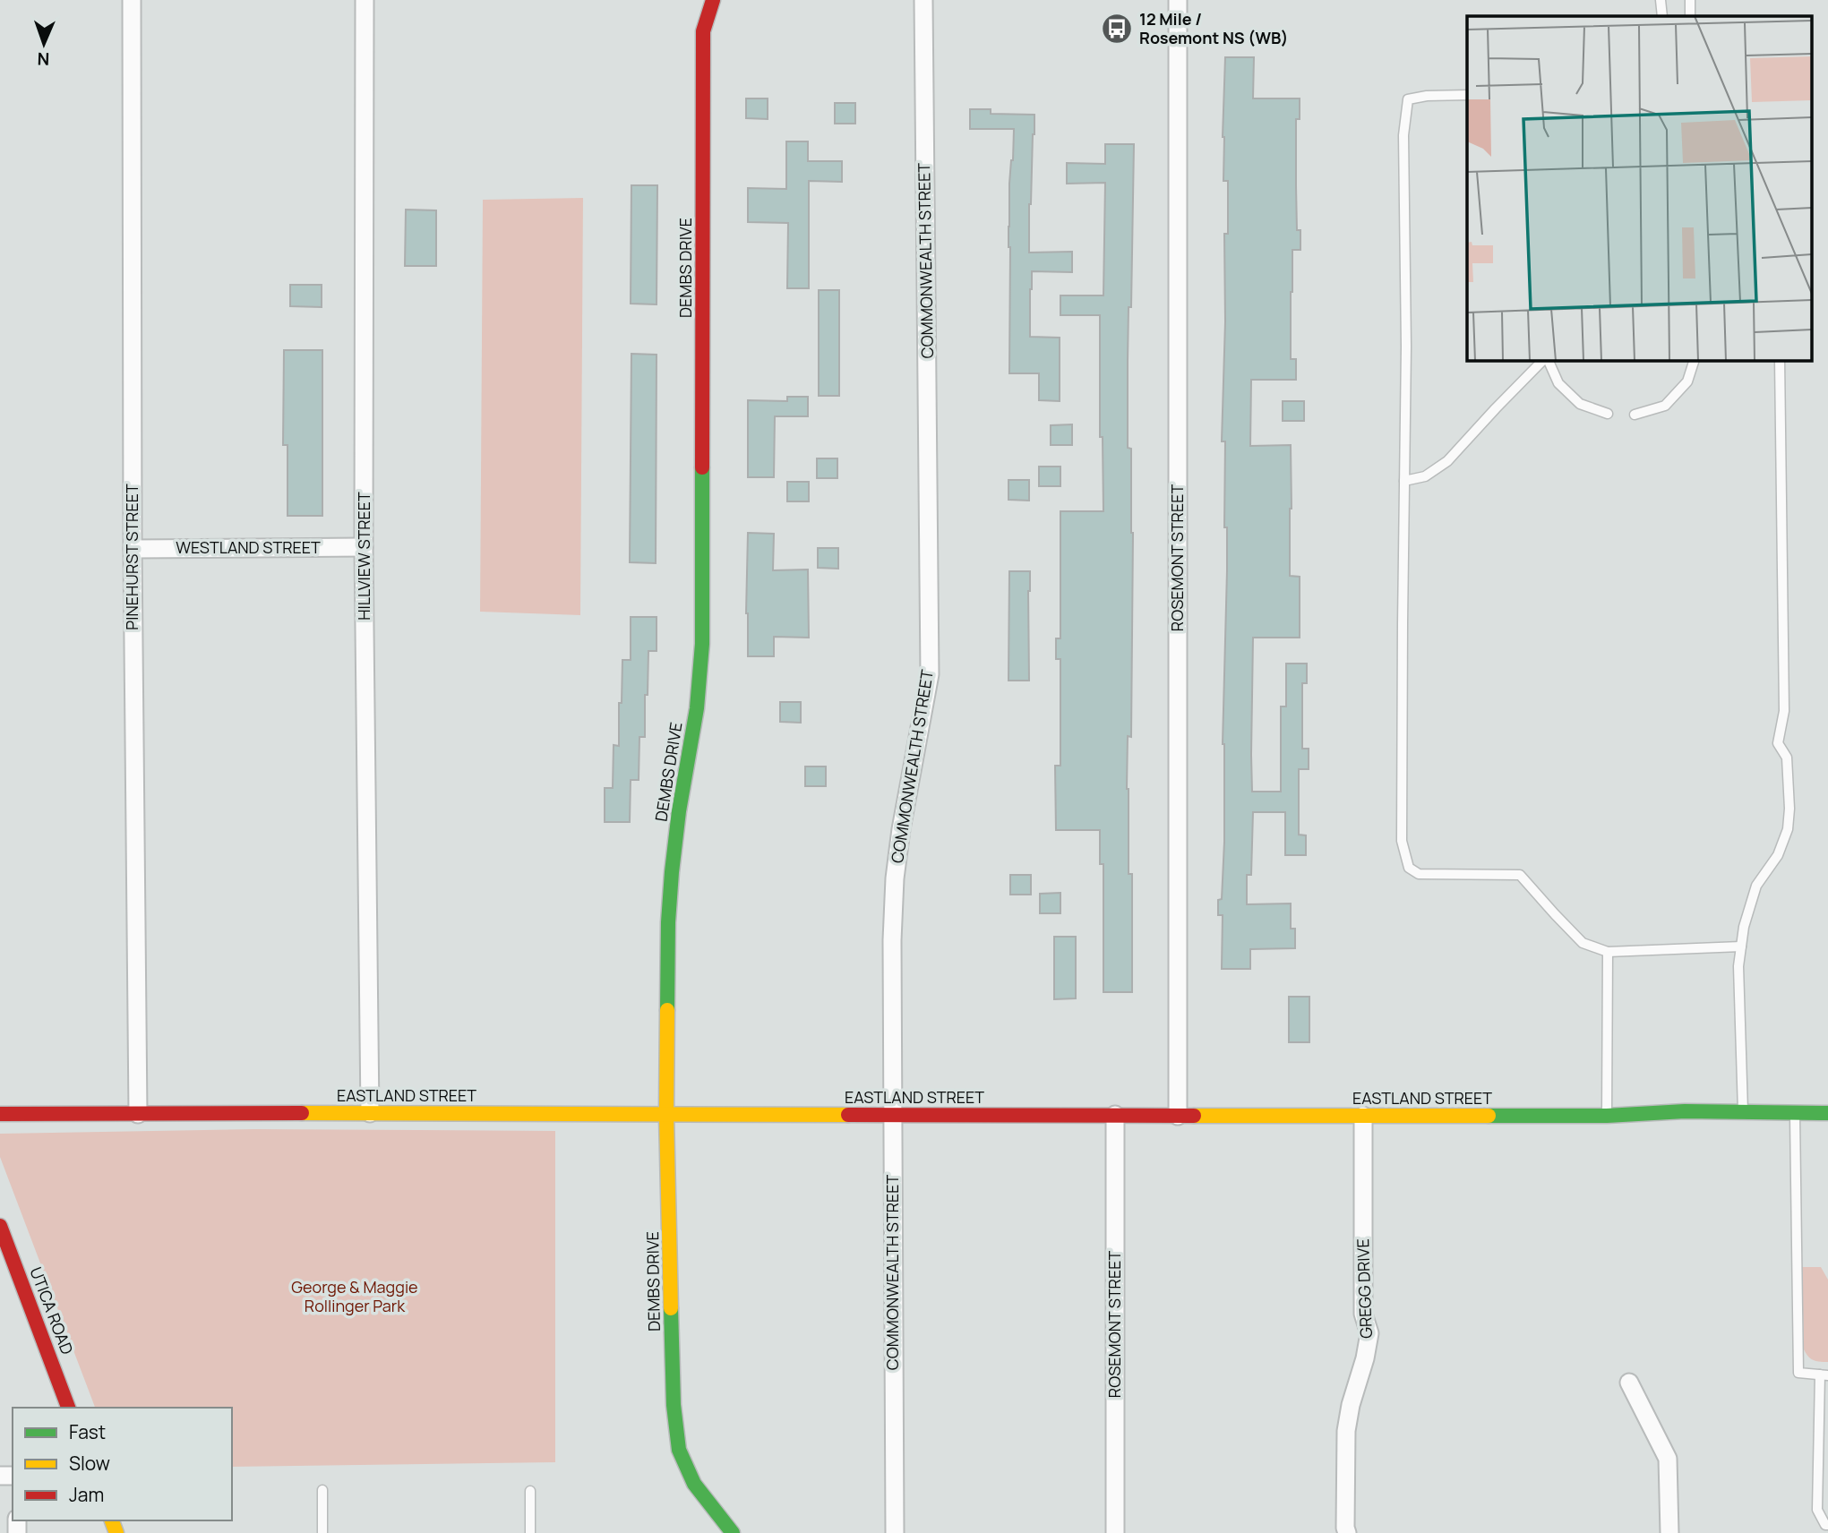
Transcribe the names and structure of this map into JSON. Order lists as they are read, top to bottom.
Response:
{
  "streets": {
    "street": [
      "COMMONWEALTH STREET",
      "DEMBS DRIVE",
      "WESTLAND STREET",
      "HILLVIEW STREET",
      "PINEHURST STREET",
      "ROSEMONT STREET",
      "EASTLAND STREET",
      "GREGG DRIVE",
      "UTICA ROAD"
    ]
  },
  "crossings": [
    ["COMMONWEALTH STREET", "EASTLAND STREET"],
    ["DEMBS DRIVE", "EASTLAND STREET"],
    ["WESTLAND STREET", "HILLVIEW STREET"],
    ["WESTLAND STREET", "PINEHURST STREET"],
    ["HILLVIEW STREET", "EASTLAND STREET"],
    ["PINEHURST STREET", "EASTLAND STREET"],
    ["ROSEMONT STREET", "EASTLAND STREET"],
    ["EASTLAND STREET", "GREGG DRIVE"]
  ],
  "parks": ["George & Maggie Rollinger Park"],
  "places": {
    "bus stop": ["12 Mile / Rosemont NS (WB)"]
  },
  "legend": ["Fast", "Slow", "Jam"],
  "north": "bottom"
}
